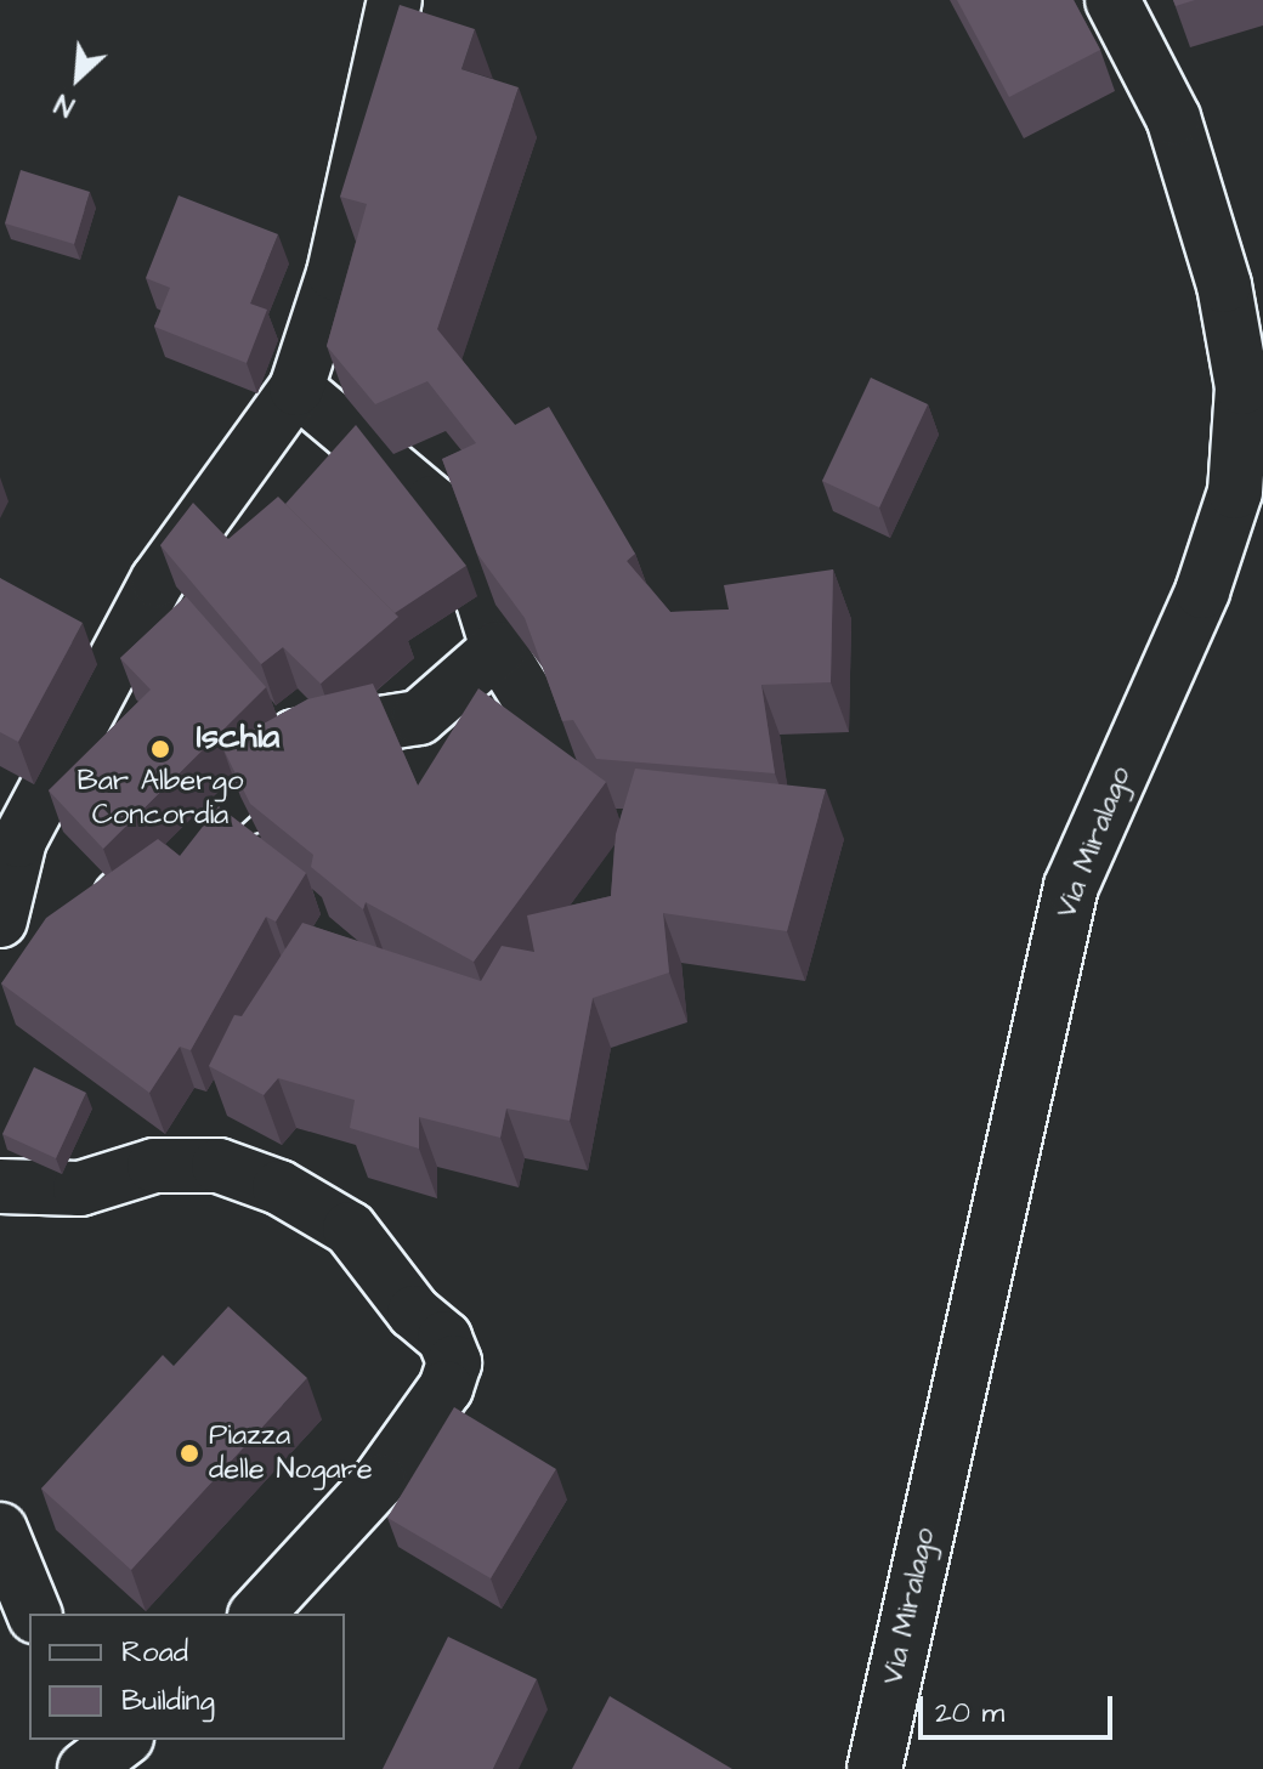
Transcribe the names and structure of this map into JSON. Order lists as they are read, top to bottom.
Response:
{
  "streets": {
    "street": ["Via Miralago"]
  },
  "districts": ["Ischia"],
  "places": ["Bar Albergo Concordia", "Piazza delle Nogare"],
  "legend": ["Road", "Building"],
  "scale_bar": "20 m",
  "north": "bottom left"
}
